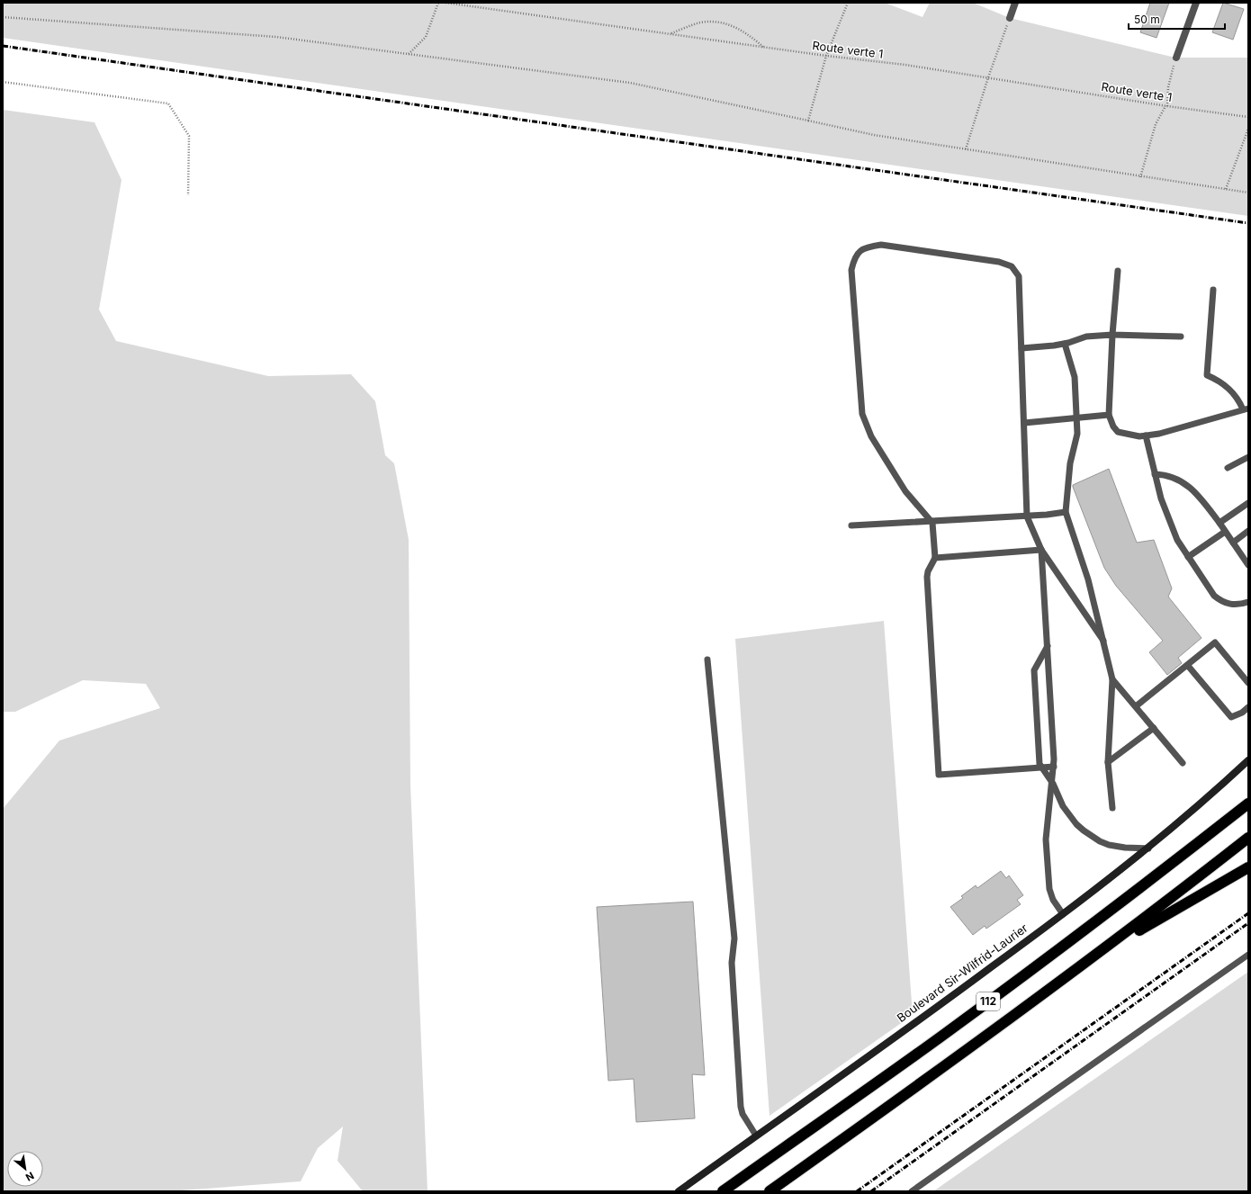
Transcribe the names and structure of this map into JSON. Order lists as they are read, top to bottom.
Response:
{
  "streets": {
    "highway": ["112"],
    "street": ["Boulevard Sir-Wilfrid-Laurier"],
    "path": ["Route verte 1"]
  },
  "scale_bar": "50 m",
  "north": "bottom right"
}
